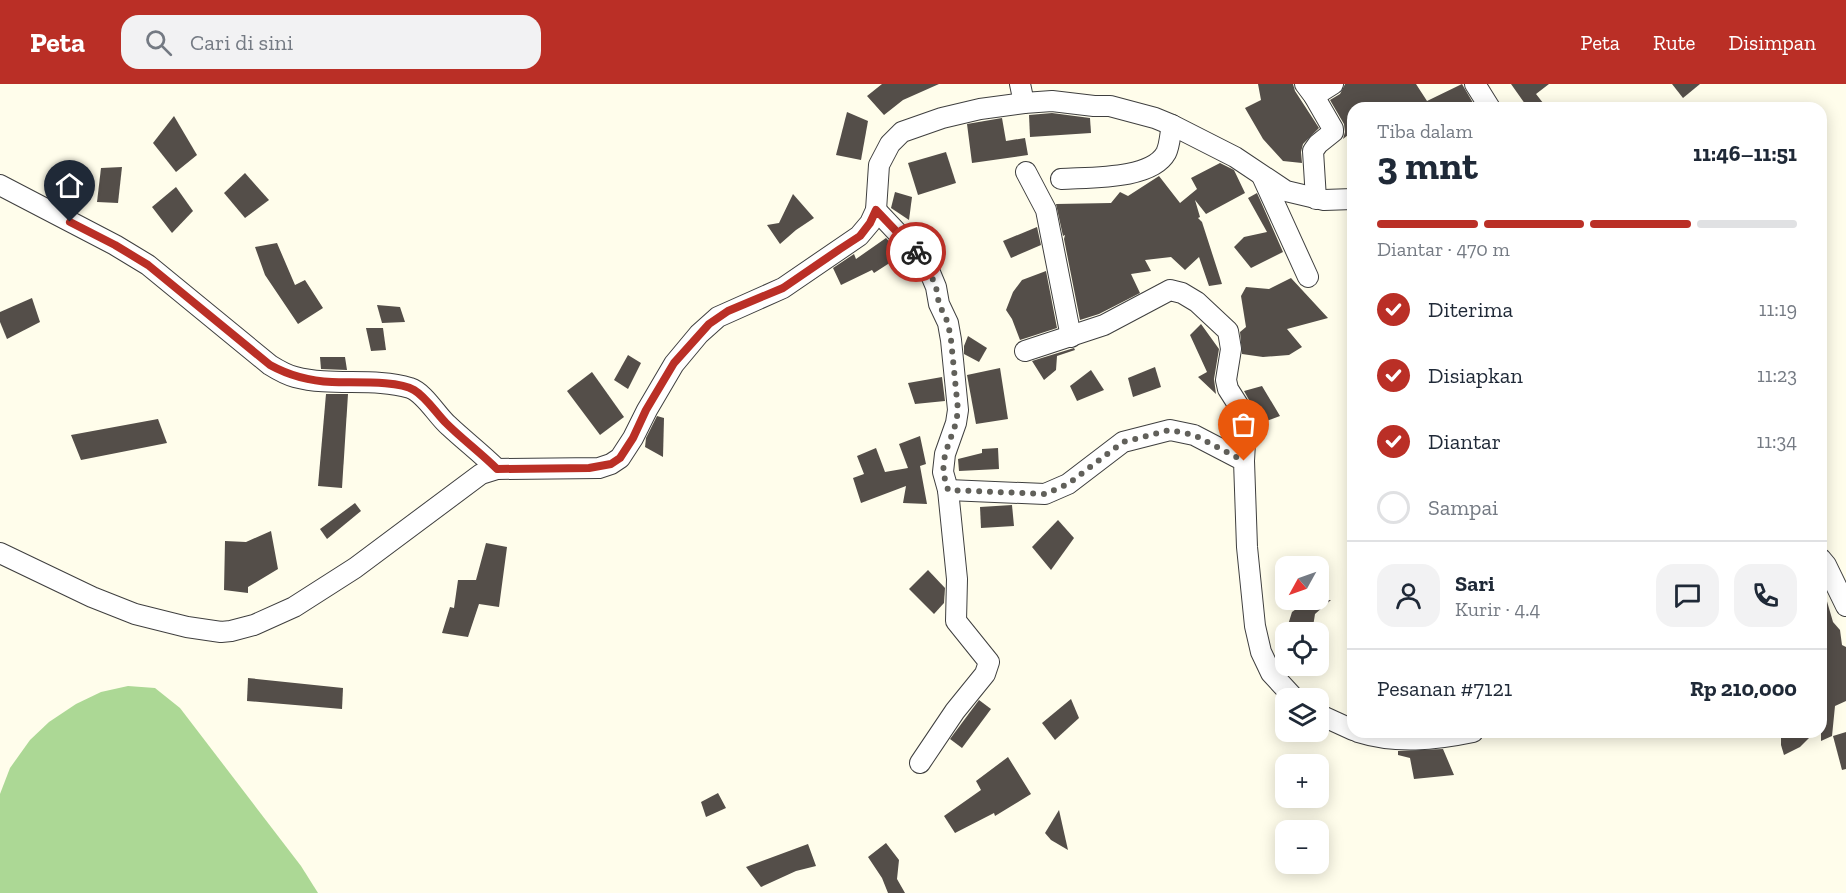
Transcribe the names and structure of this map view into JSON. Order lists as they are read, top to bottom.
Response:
{
  "north": "bottom left",
  "page": {
    "header": "Peta",
    "search": "Cari di sini",
    "nav": ["Peta", "Rute", "Disimpan"],
    "heading": ["3 mnt", "Tiba dalam", "11:46–11:51"],
    "panel": [
      "Sari",
      "Kurir · 4.4",
      "Pesanan #7121",
      "Rp 210,000"
    ],
    "bar": "Diantar · 470 m",
    "list": [
      ["Diterima", "11:19"],
      ["Disiapkan", "11:23"],
      ["Diantar", "11:34"],
      "Sampai"
    ],
    "map_buttons": ["+", "−"]
  }
}
